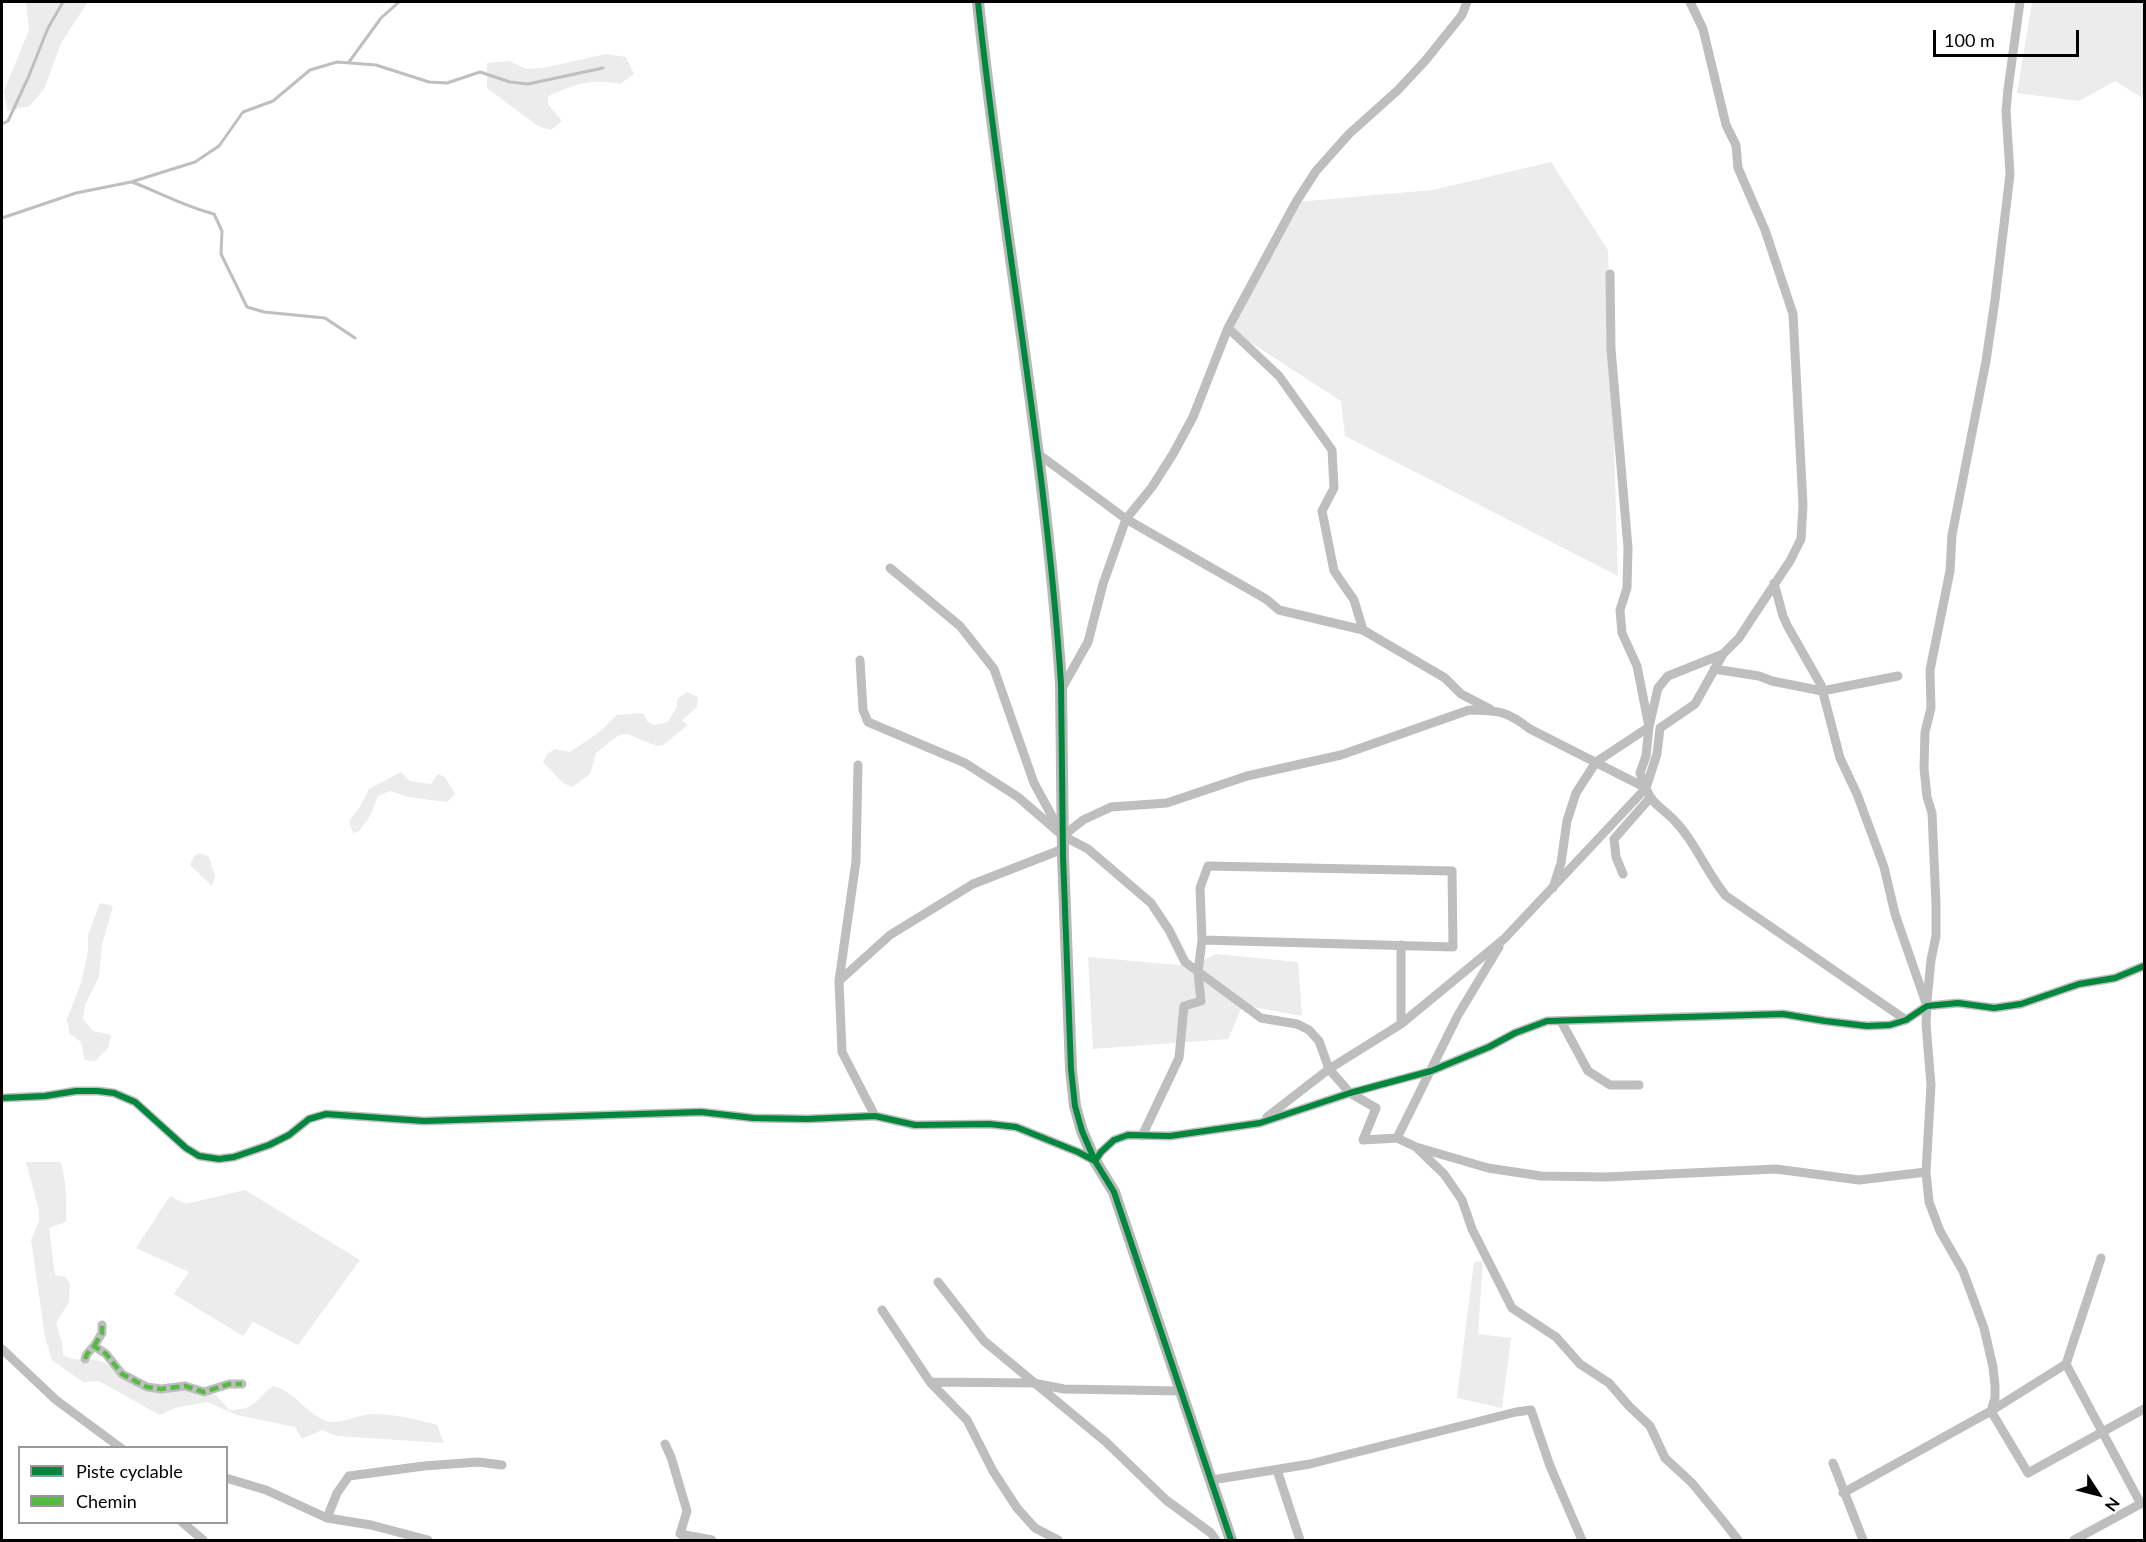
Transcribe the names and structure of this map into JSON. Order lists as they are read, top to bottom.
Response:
{
  "legend": ["Piste cyclable", "Chemin"],
  "scale_bar": "100 m",
  "north": "bottom right"
}
